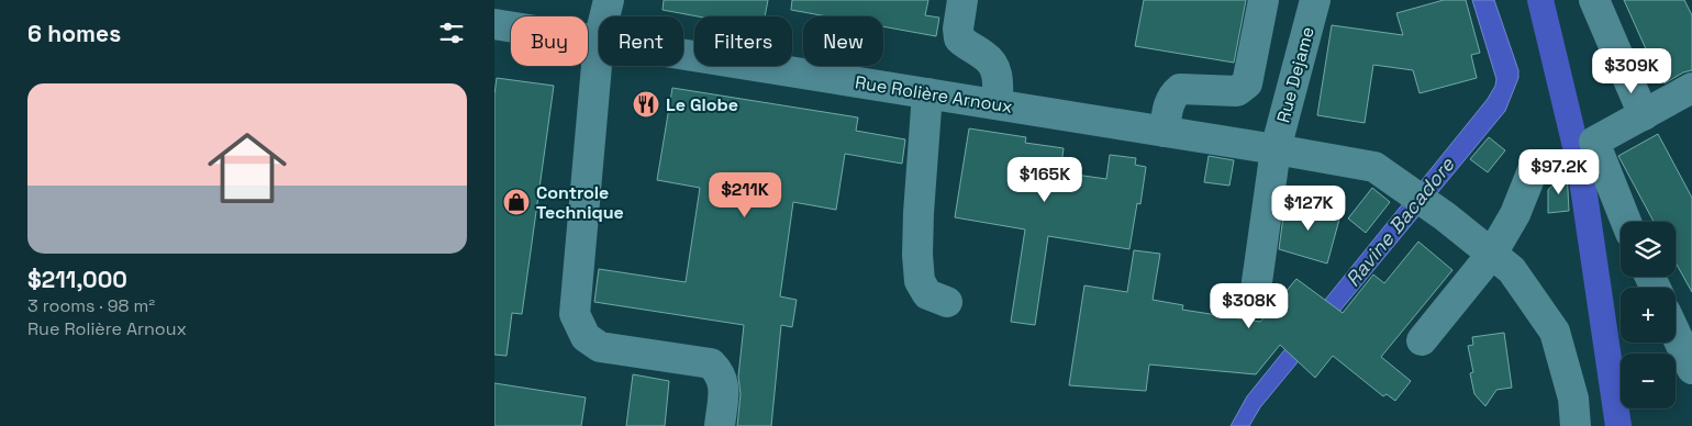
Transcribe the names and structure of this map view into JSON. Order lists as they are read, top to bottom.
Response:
{
  "streets": {
    "street": ["Rue Dejame", "Rue Rolière Arnoux"]
  },
  "crossings": [
    ["Rue Dejame", "Rue Rolière Arnoux"]
  ],
  "water": ["Ravine Bacadore"],
  "places": {
    "restaurant": ["Le Globe"],
    "shop": ["Controle Technique"]
  },
  "page": {
    "heading": "6 homes",
    "chip": [
      "Buy",
      "Rent",
      "Filters",
      "New"
    ],
    "price": [
      "$309K",
      "$97.2K",
      "$165K",
      "$211K",
      "$127K",
      "$308K"
    ],
    "list": [
      {
        "name": "$211,000",
        "note": "3 rooms · 98 m² · Rue Rolière Arnoux"
      }
    ],
    "map_buttons": ["+", "−"]
  }
}
